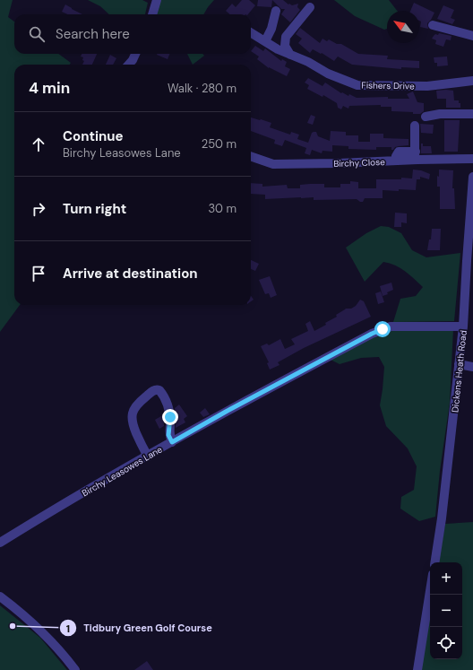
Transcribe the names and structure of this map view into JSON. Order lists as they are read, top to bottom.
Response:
{
  "streets": {
    "street": [
      "Fishers Drive",
      "Birchy Close",
      "Dickens Heath Road",
      "Birchy Leasowes Lane"
    ]
  },
  "crossings": [
    ["Dickens Heath Road", "Birchy Leasowes Lane"]
  ],
  "places": ["Tidbury Green Golf Course"],
  "north": "top left",
  "page": {
    "search": "Search here",
    "heading": ["4 min", "Walk · 280 m"],
    "list": [
      ["Continue", "Birchy Leasowes Lane", "250 m"],
      ["Turn right", "30 m"],
      "Arrive at destination"
    ],
    "map_buttons": ["+", "−"]
  }
}
